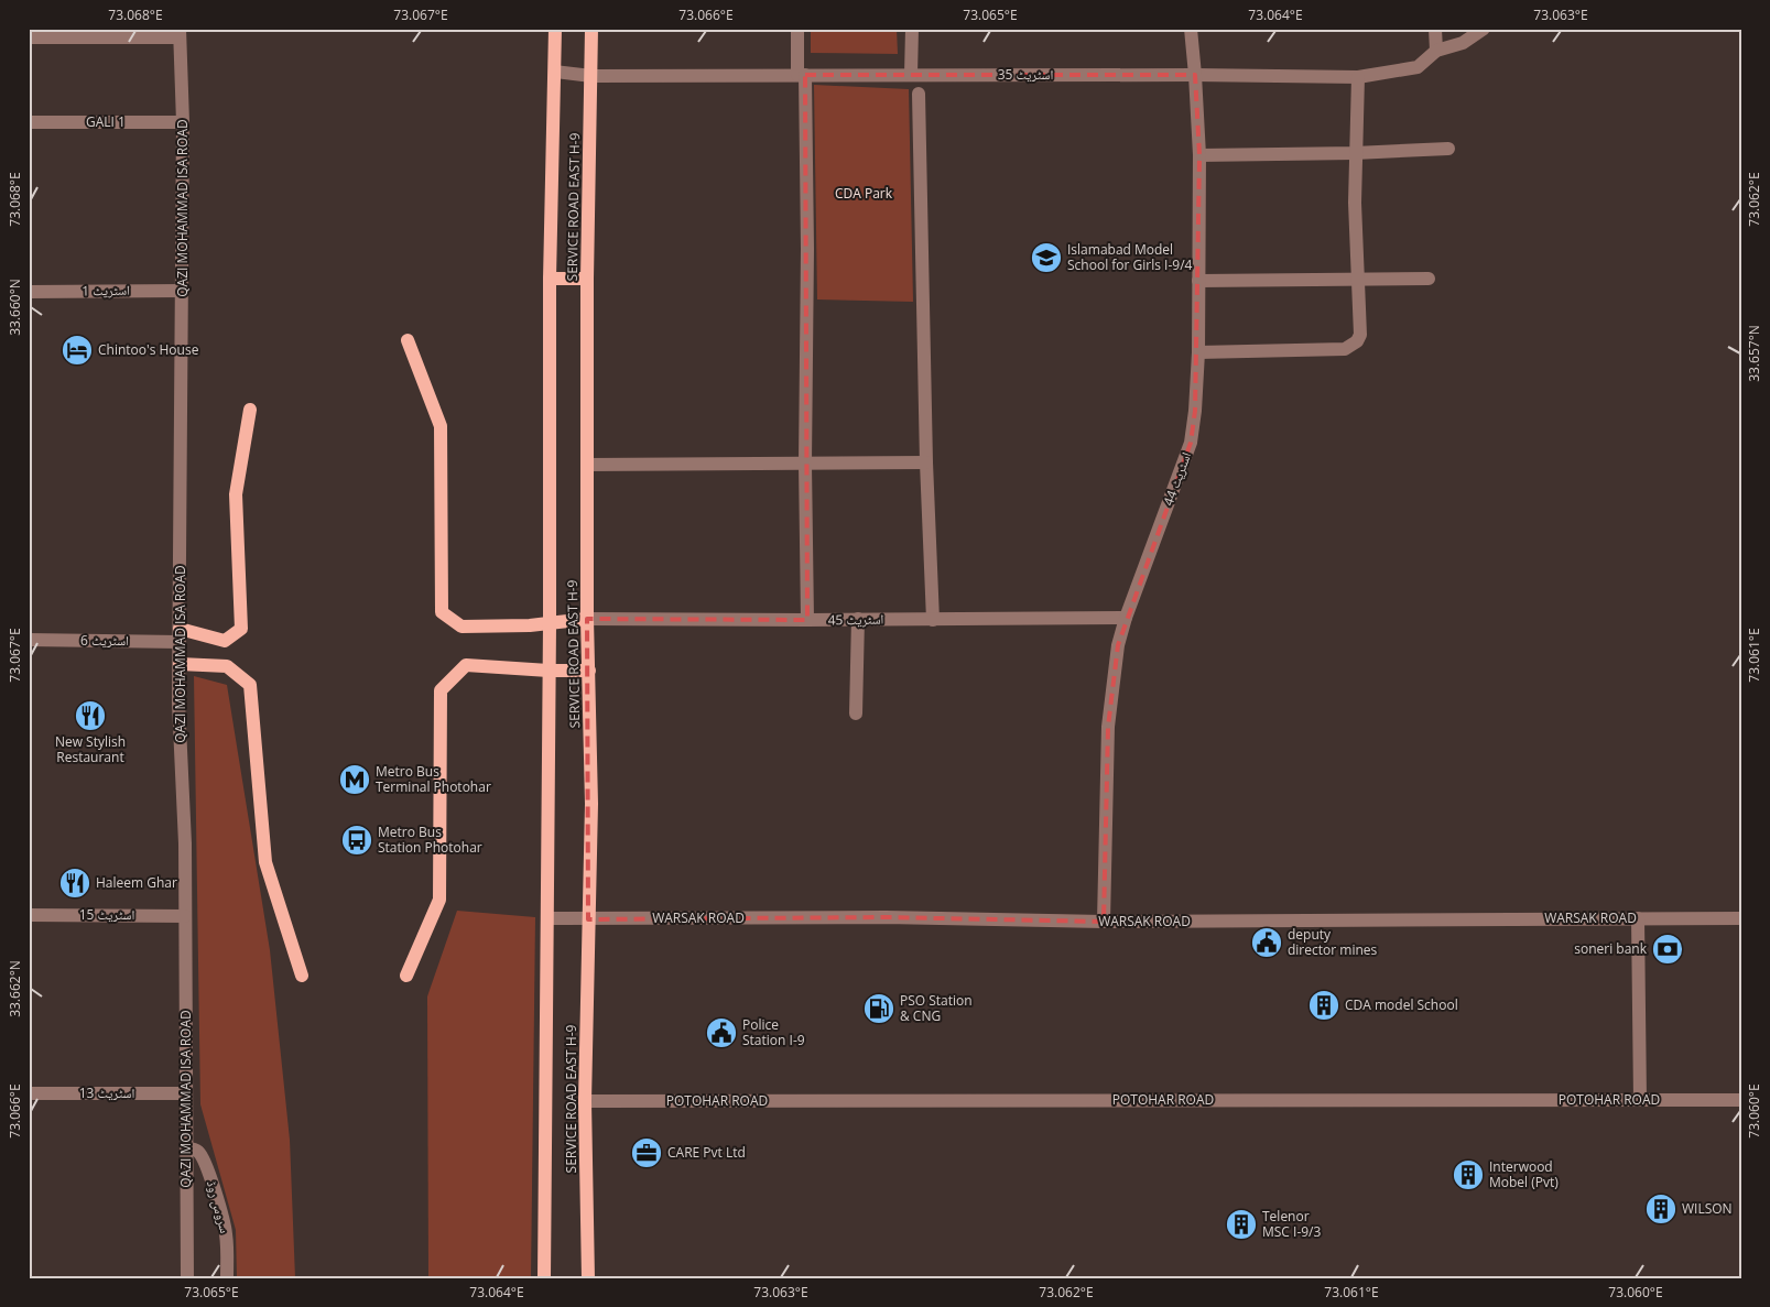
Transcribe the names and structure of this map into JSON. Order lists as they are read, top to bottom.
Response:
{
  "streets": {
    "main road": ["SERVICE ROAD EAST H-9"],
    "street": [
      "اسٹریٹ 35",
      "GALI 1",
      "QAZI MOHAMMAD ISA ROAD",
      "اسٹریٹ 1",
      "اسٹریٹ 44",
      "اسٹریٹ 45",
      "اسٹریٹ 6",
      "اسٹریٹ 15",
      "WARSAK ROAD",
      "اسٹریٹ 13",
      "POTOHAR ROAD",
      "سروس روڈ"
    ]
  },
  "crossings": [
    ["اسٹریٹ 35", "SERVICE ROAD EAST H-9"],
    ["اسٹریٹ 35", "اسٹریٹ 44"],
    ["GALI 1", "QAZI MOHAMMAD ISA ROAD"],
    ["SERVICE ROAD EAST H-9", "اسٹریٹ 45"],
    ["SERVICE ROAD EAST H-9", "WARSAK ROAD"],
    ["SERVICE ROAD EAST H-9", "POTOHAR ROAD"],
    ["QAZI MOHAMMAD ISA ROAD", "اسٹریٹ 1"],
    ["QAZI MOHAMMAD ISA ROAD", "اسٹریٹ 6"],
    ["QAZI MOHAMMAD ISA ROAD", "اسٹریٹ 15"],
    ["QAZI MOHAMMAD ISA ROAD", "اسٹریٹ 13"],
    ["QAZI MOHAMMAD ISA ROAD", "سروس روڈ"],
    ["اسٹریٹ 44", "اسٹریٹ 45"],
    ["اسٹریٹ 44", "WARSAK ROAD"]
  ],
  "parks": ["CDA Park"],
  "places": {
    "school or university": ["Islamabad Model School for Girls I-9/4"],
    "hotel": ["Chintoo's House"],
    "restaurant": ["New Stylish Restaurant", "Haleem Ghar"],
    "metro station": ["Metro Bus Terminal Photohar"],
    "bus stop": ["Metro Bus Station Photohar"],
    "public building": ["deputy director mines", "Police Station I-9"],
    "bank": ["soneri bank"],
    "building": [
      "CDA model School",
      "Interwood Mobel (Pvt)",
      "WILSON",
      "Telenor MSC I-9/3"
    ],
    "fuel station": ["PSO Station & CNG"],
    "office": ["CARE Pvt Ltd"]
  },
  "coordinates": [
    "73.068°E",
    "73.067°E",
    "73.066°E",
    "73.065°E",
    "73.064°E",
    "73.063°E",
    "73.062°E",
    "33.660°N",
    "33.657°N",
    "73.061°E",
    "33.662°N",
    "73.060°E"
  ]
}
